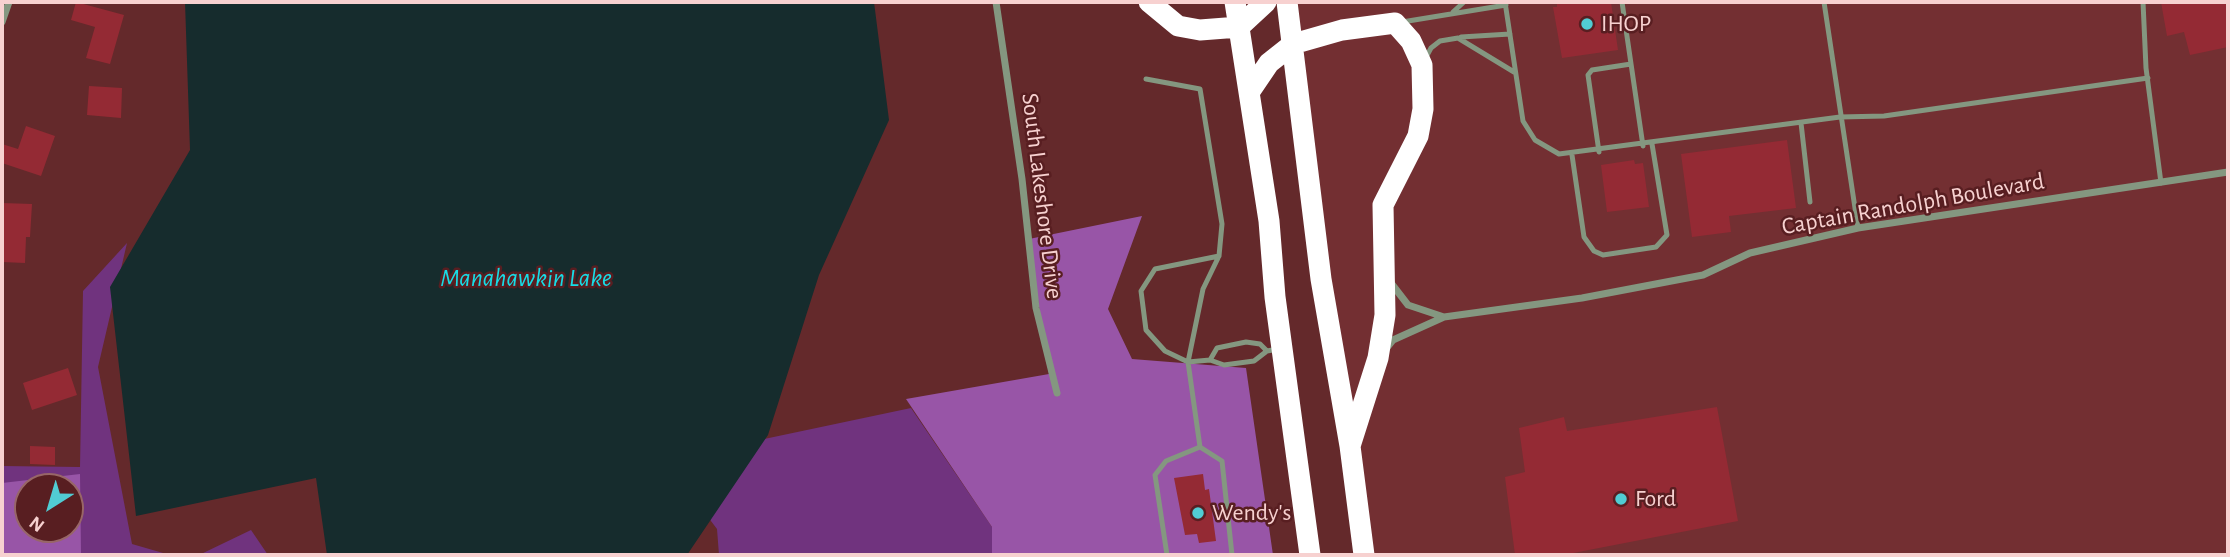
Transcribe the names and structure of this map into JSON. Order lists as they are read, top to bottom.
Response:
{
  "streets": {
    "street": ["South Lakeshore Drive", "Captain Randolph Boulevard"]
  },
  "water": ["Manahawkin Lake"],
  "places": ["IHOP", "Ford", "Wendy's"],
  "north": "bottom left"
}
